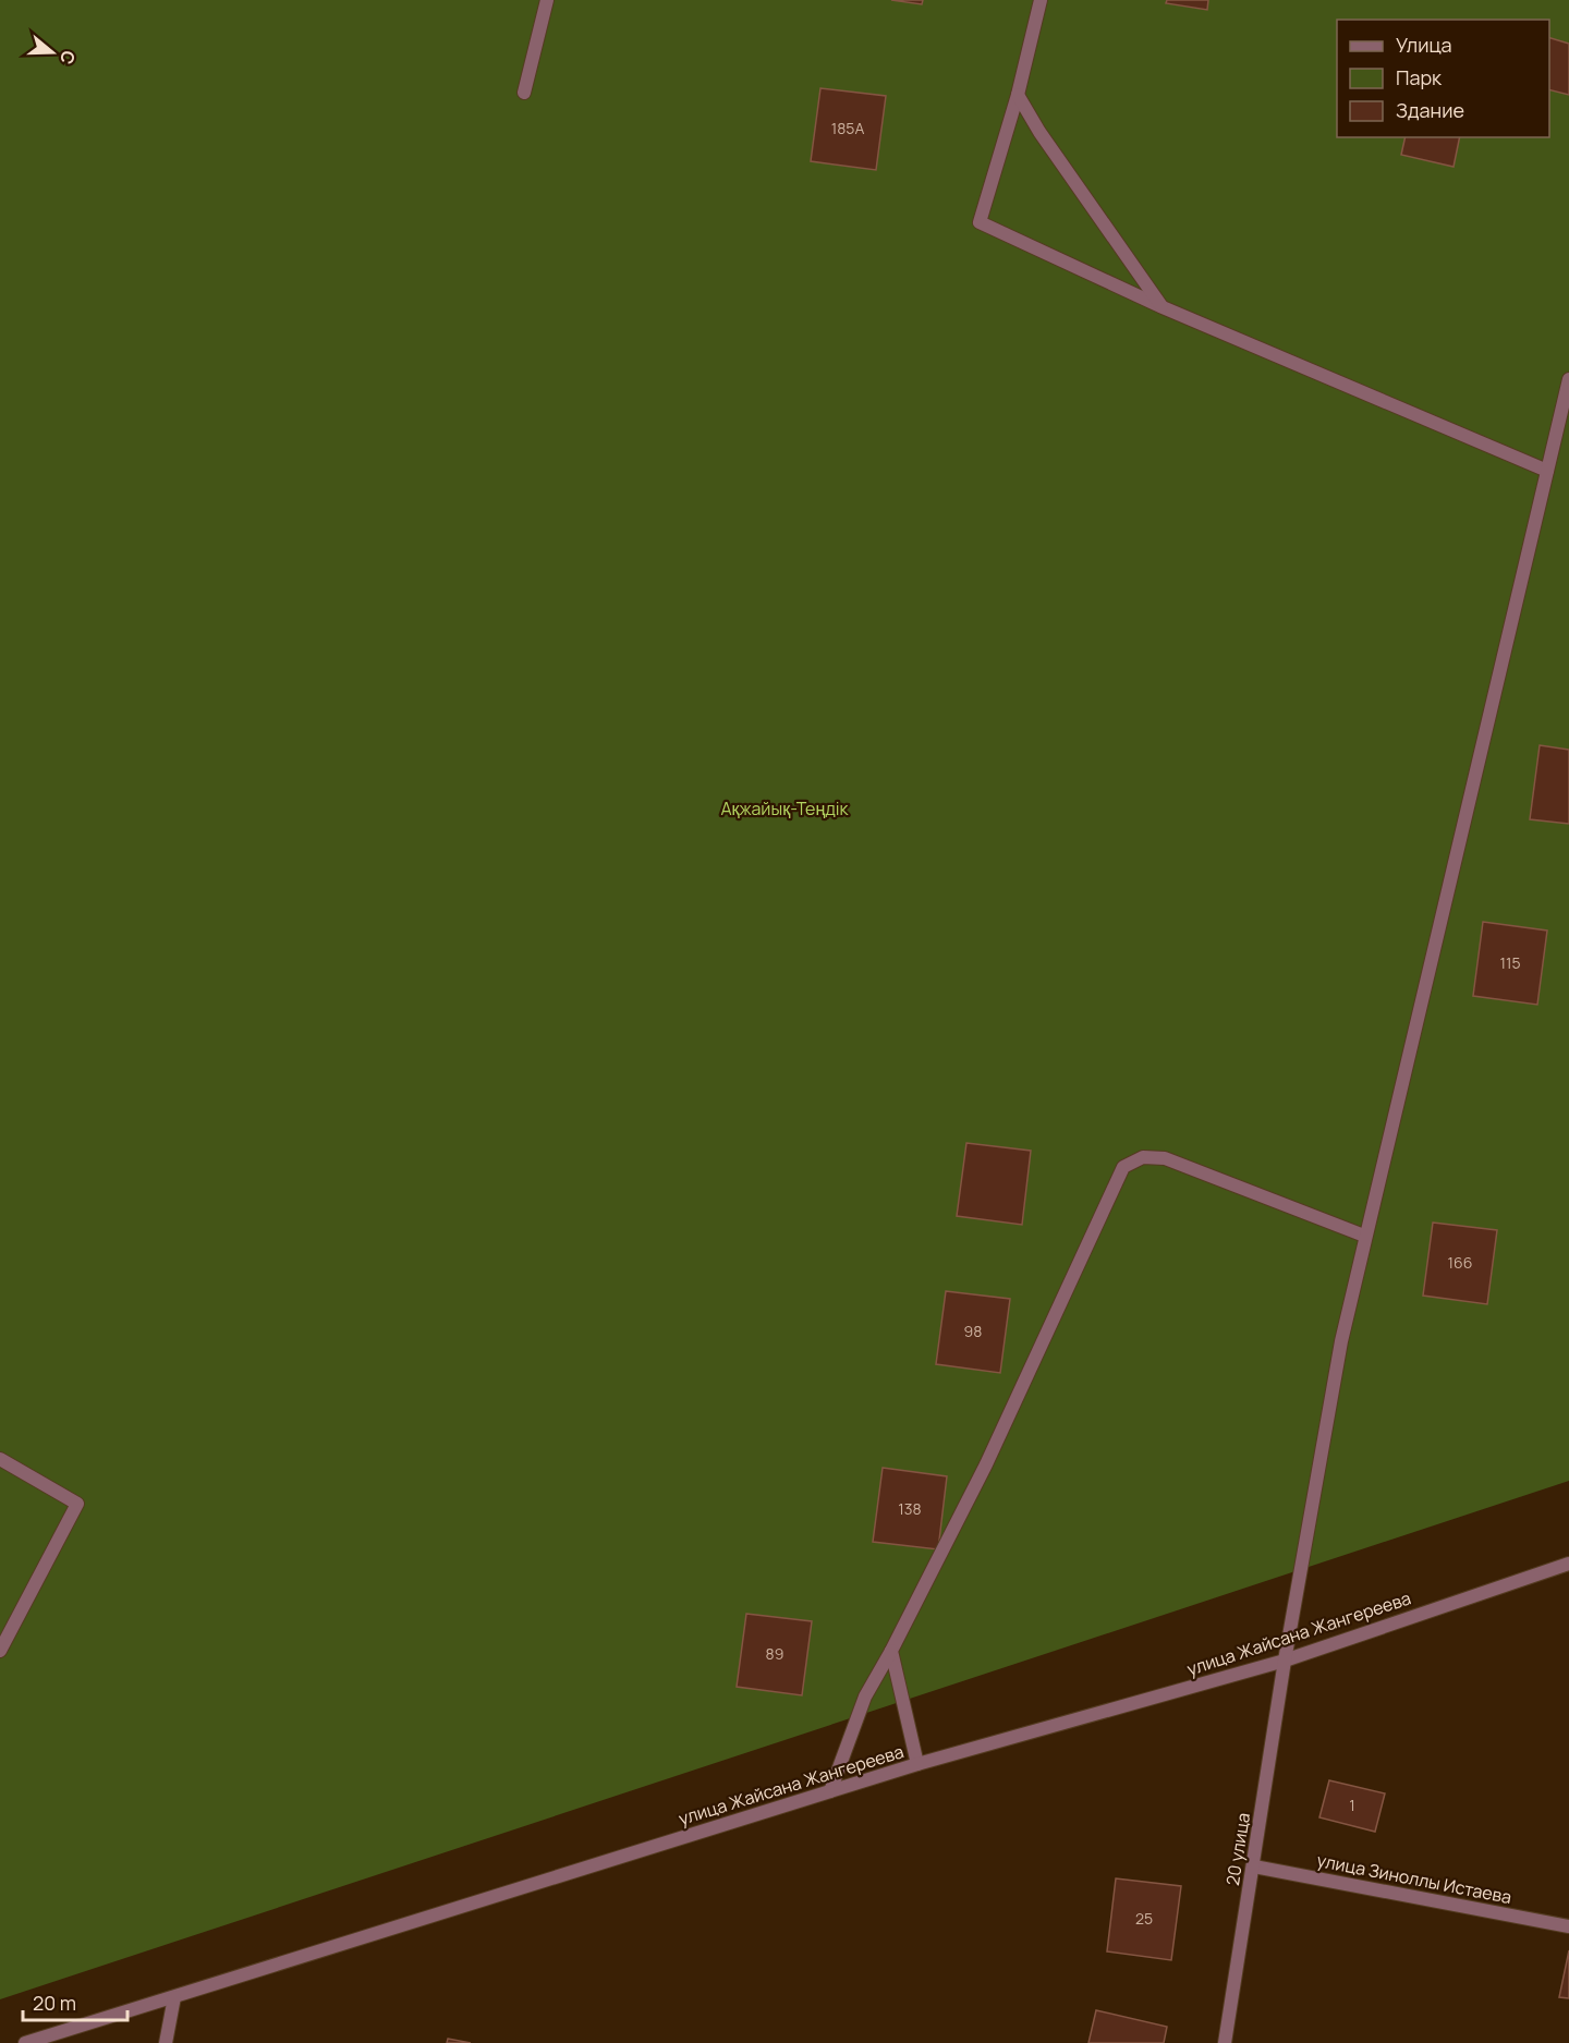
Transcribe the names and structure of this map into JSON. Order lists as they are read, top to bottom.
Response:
{
  "streets": {
    "street": ["улица Жайсана Жангереева", "20 улица", "улица Зиноллы Истаева"]
  },
  "crossings": [
    ["улица Жайсана Жангереева", "20 улица"],
    ["20 улица", "улица Зиноллы Истаева"]
  ],
  "parks": ["Ақжайық-Теңдік"],
  "house_numbers": [
    "185А",
    "115",
    "166",
    "98",
    "138",
    "89",
    "1",
    "25"
  ],
  "legend": ["Улица", "Парк", "Здание"],
  "scale_bar": "20 m",
  "north": "right"
}
